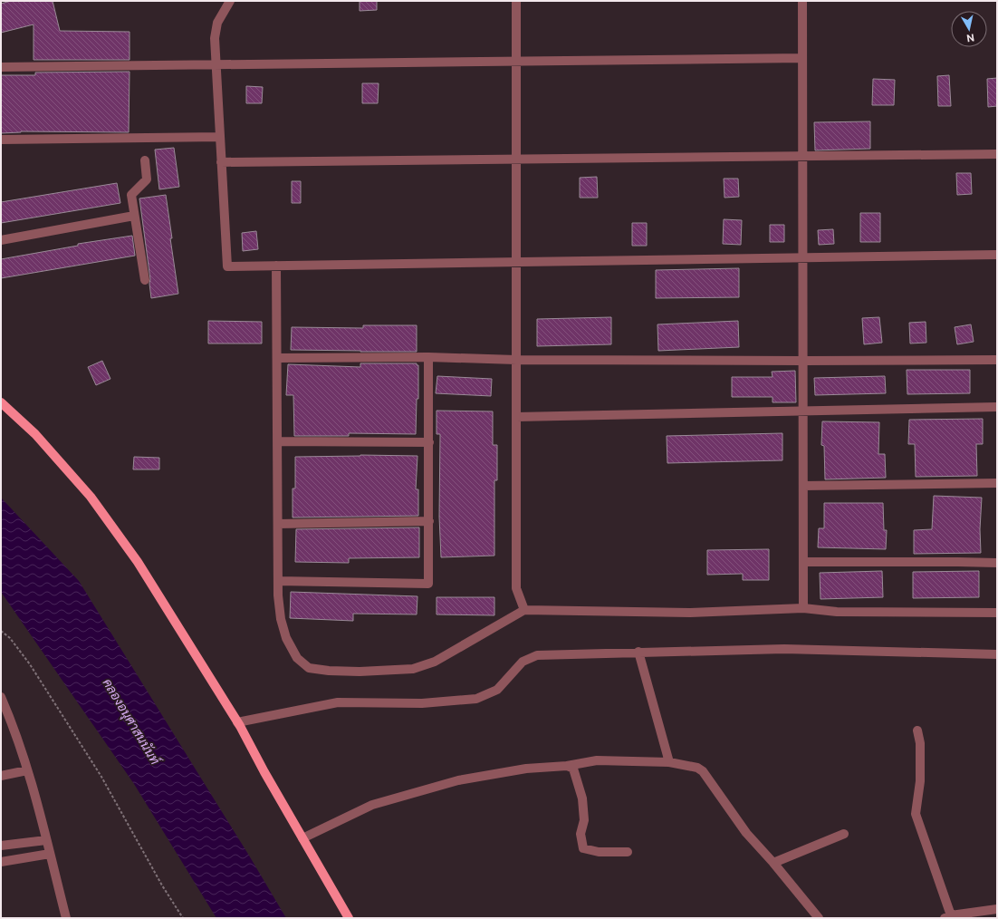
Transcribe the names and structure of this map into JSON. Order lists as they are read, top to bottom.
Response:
{
  "water": ["คลองอนุศาสนนันท์"],
  "north": "bottom"
}
